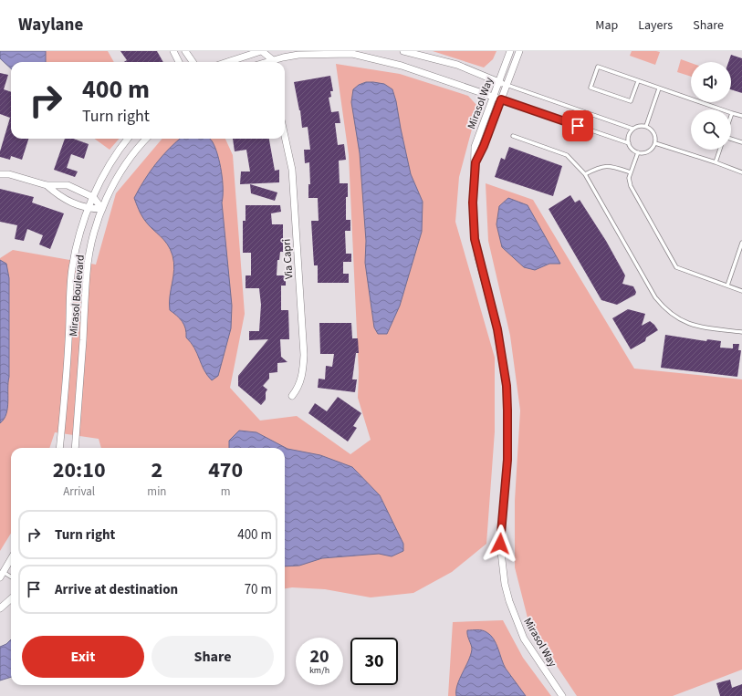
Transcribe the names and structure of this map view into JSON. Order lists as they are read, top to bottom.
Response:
{
  "streets": {
    "street": ["Mirasol Way", "Via Capri", "Mirasol Boulevard"]
  },
  "page": {
    "header": "Waylane",
    "nav": ["Map", "Layers", "Share"],
    "turn": ["400 m", "Turn right"],
    "eta": [
      "20:10",
      "Arrival",
      "2",
      "min",
      "470",
      "m"
    ],
    "list": [
      {
        "name": "Turn right",
        "value": "400 m"
      },
      {
        "name": "Arrive at destination",
        "value": "70 m"
      }
    ],
    "buttons": ["Exit", "Share"],
    "speed": "20 km/h",
    "limit": "30"
  }
}
